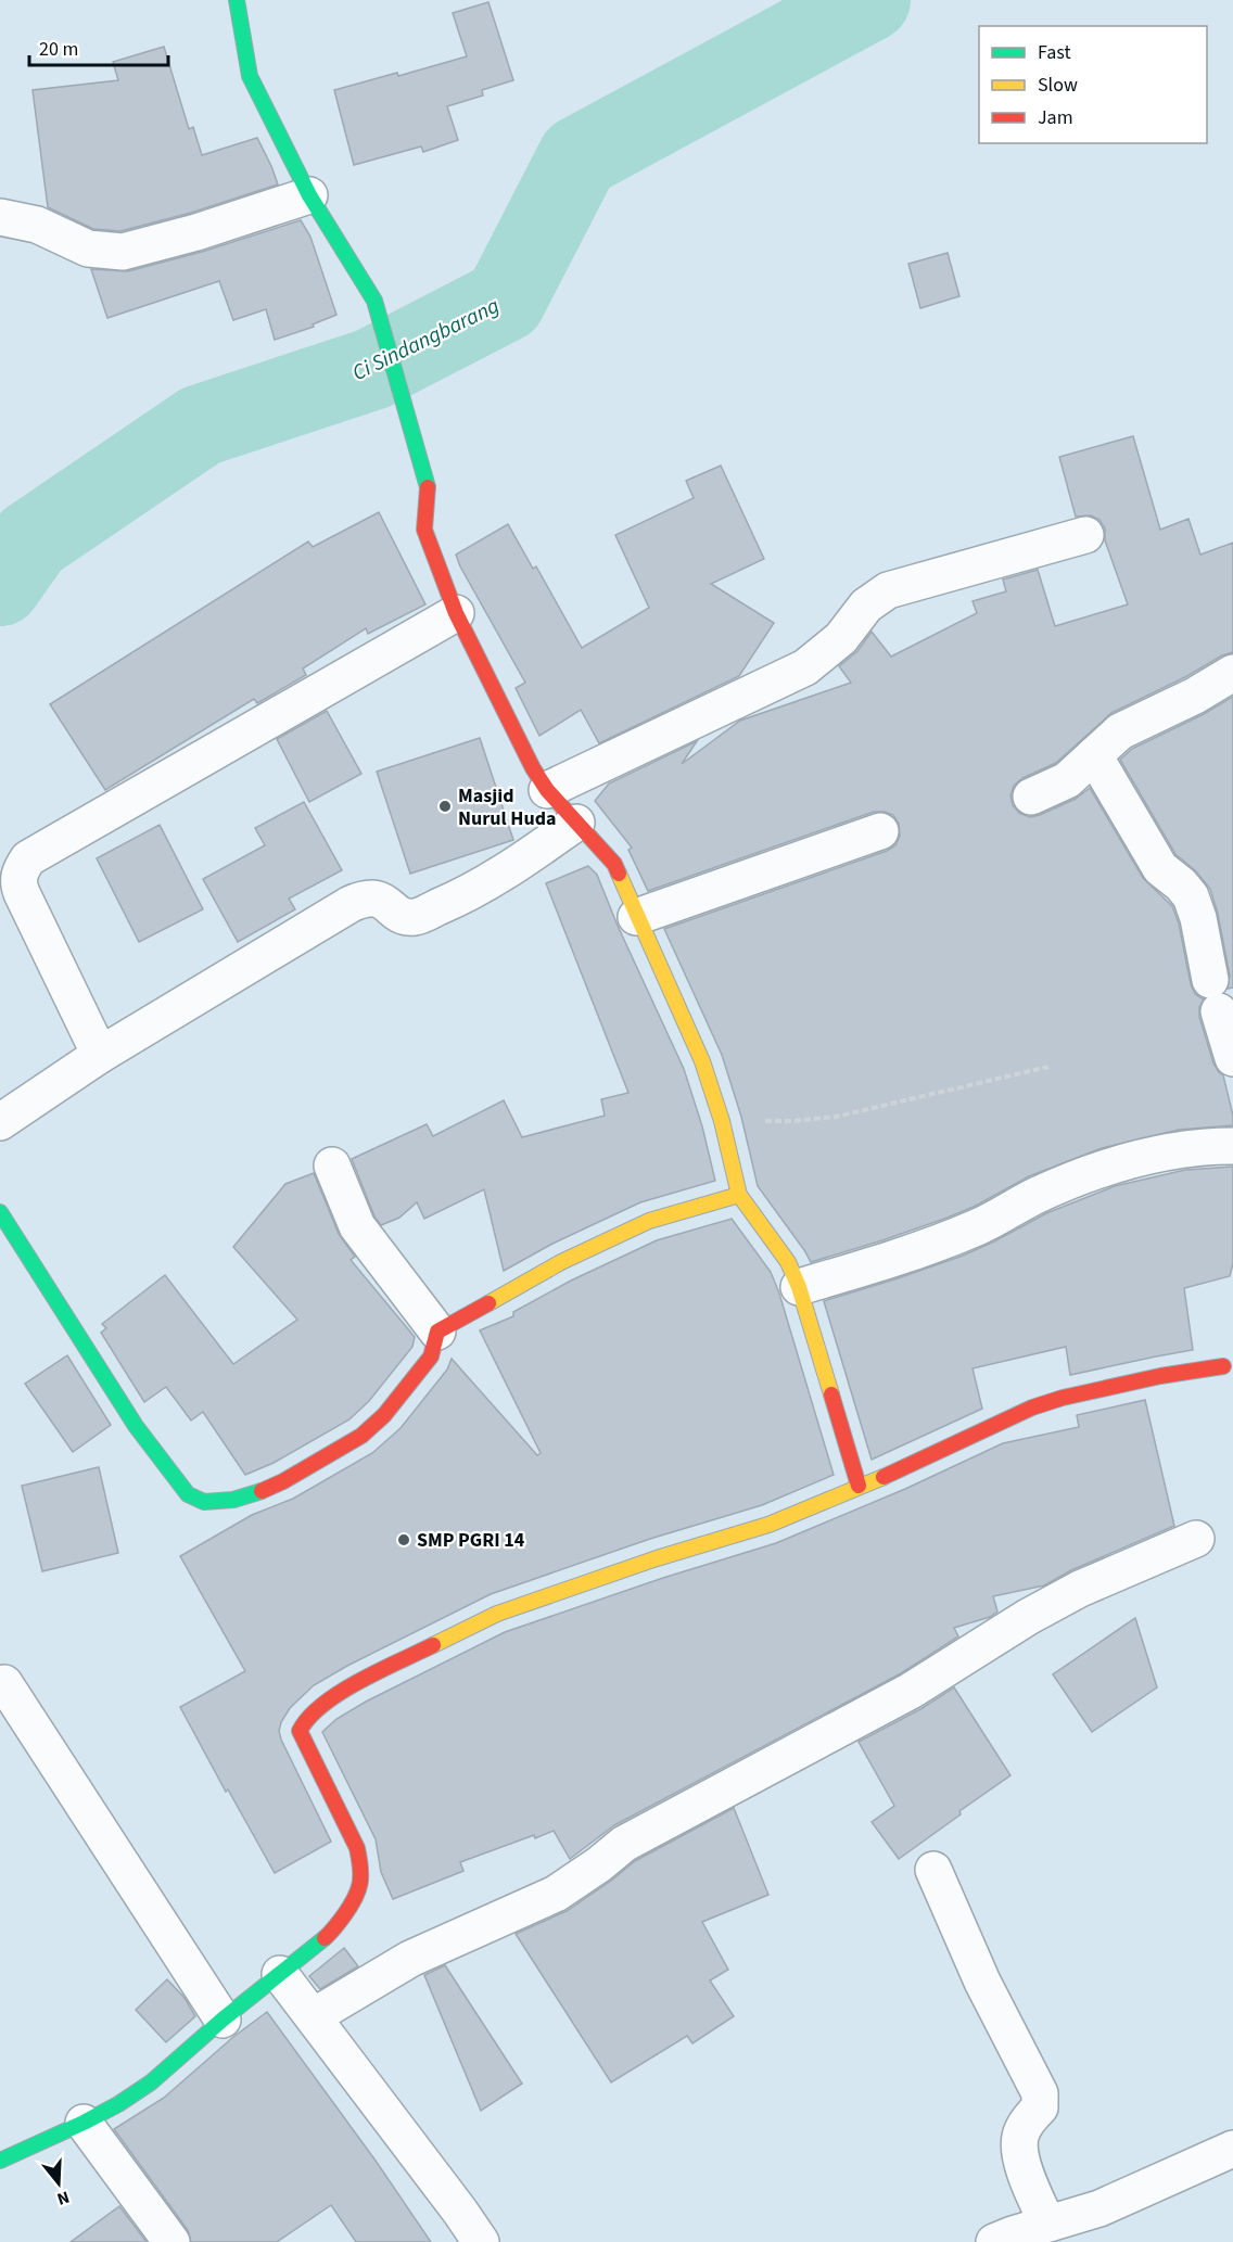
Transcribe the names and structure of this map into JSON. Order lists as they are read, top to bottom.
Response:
{
  "water": ["Ci Sindangbarang"],
  "places": ["Masjid Nurul Huda", "SMP PGRI 14"],
  "legend": ["Fast", "Slow", "Jam"],
  "scale_bar": "20 m",
  "north": "bottom"
}
